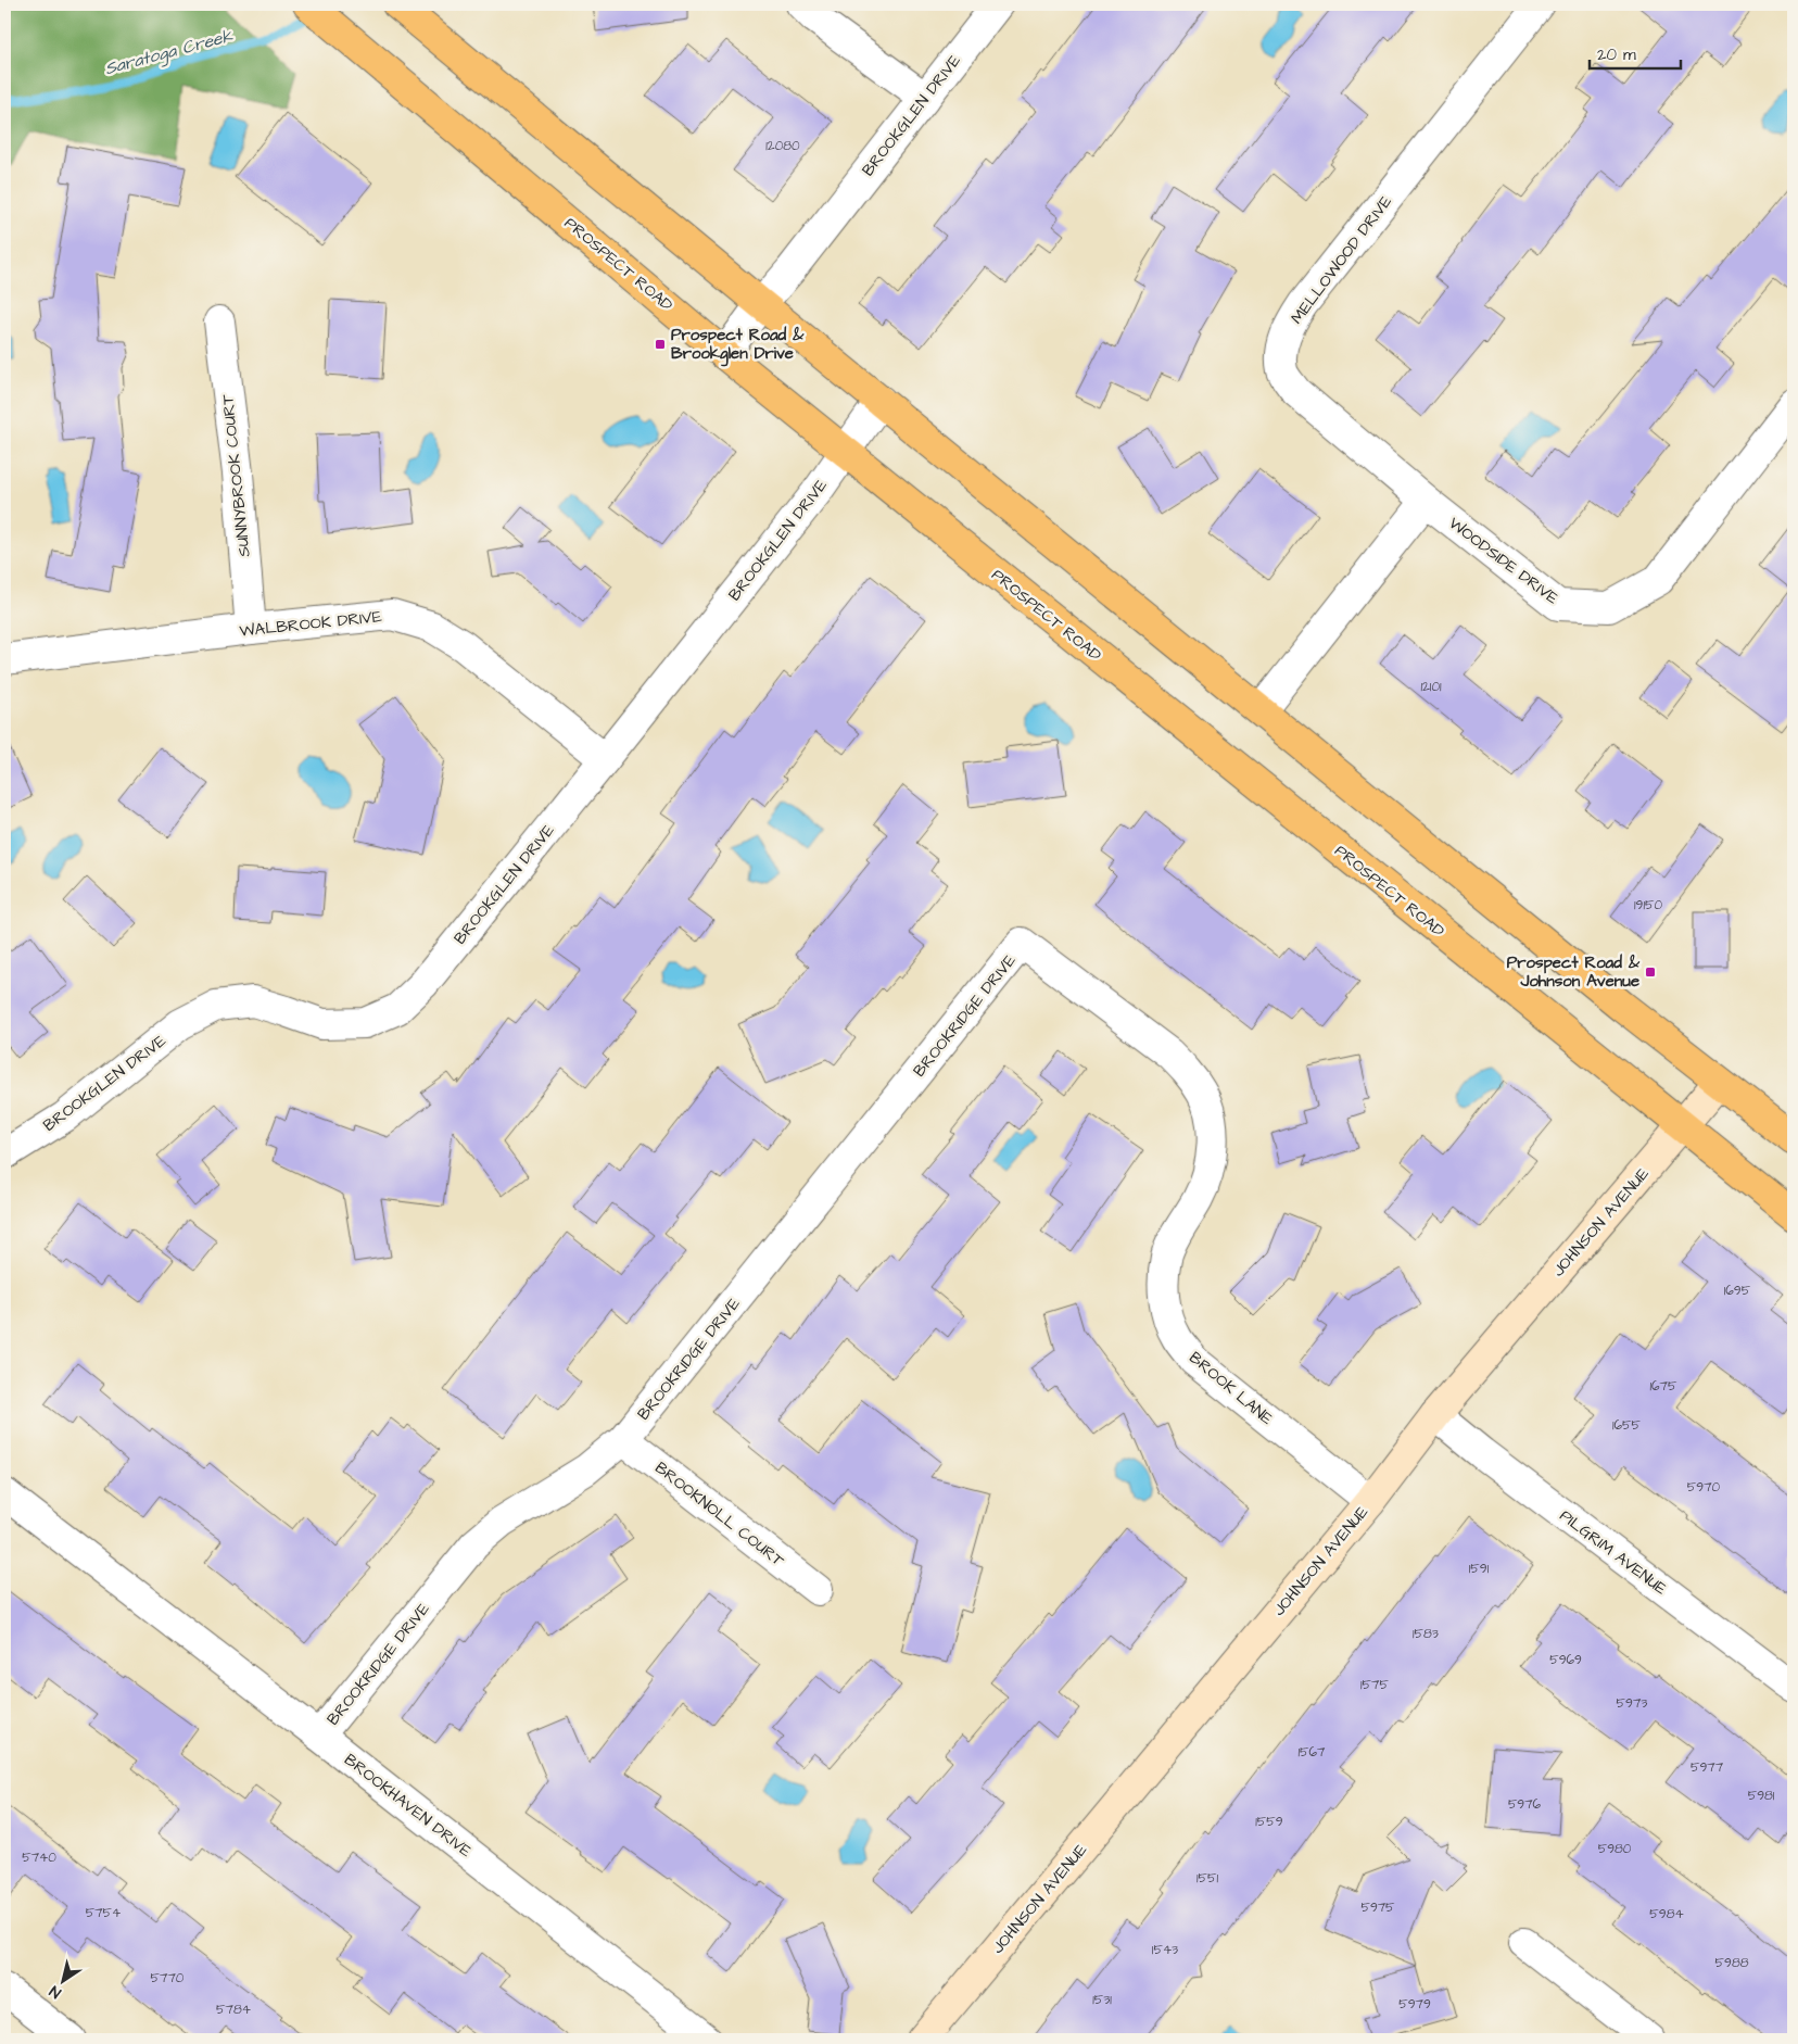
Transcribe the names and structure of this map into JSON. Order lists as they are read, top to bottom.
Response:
{
  "streets": {
    "main road": ["PROSPECT ROAD"],
    "street": [
      "BROOKGLEN DRIVE",
      "MELLOWOOD DRIVE",
      "SUNNYBROOK COURT",
      "WOODSIDE DRIVE",
      "WALBROOK DRIVE",
      "BROOKRIDGE DRIVE",
      "JOHNSON AVENUE",
      "BROOK LANE",
      "BROOKNOLL COURT",
      "PILGRIM AVENUE",
      "BROOKHAVEN DRIVE"
    ]
  },
  "crossings": [
    ["BROOKGLEN DRIVE", "PROSPECT ROAD"],
    ["BROOKGLEN DRIVE", "WALBROOK DRIVE"],
    ["MELLOWOOD DRIVE", "WOODSIDE DRIVE"],
    ["PROSPECT ROAD", "JOHNSON AVENUE"],
    ["SUNNYBROOK COURT", "WALBROOK DRIVE"],
    ["BROOKRIDGE DRIVE", "BROOK LANE"],
    ["BROOKRIDGE DRIVE", "BROOKNOLL COURT"],
    ["BROOKRIDGE DRIVE", "BROOKHAVEN DRIVE"],
    ["JOHNSON AVENUE", "BROOK LANE"],
    ["JOHNSON AVENUE", "PILGRIM AVENUE"]
  ],
  "water": ["Saratoga Creek"],
  "places": {
    "transit": ["Prospect Road & Brookglen Drive", "Prospect Road & Johnson Avenue"]
  },
  "house_numbers": [
    "12080",
    "12101",
    "19150",
    "1695",
    "1675",
    "1655",
    "5970",
    "1591",
    "1583",
    "5969",
    "1575",
    "5973",
    "1567",
    "5977",
    "5981",
    "5976",
    "1559",
    "5980",
    "5740",
    "1551",
    "5975",
    "5754",
    "5984",
    "1543",
    "5988",
    "5770",
    "1531",
    "5979",
    "5784"
  ],
  "scale_bar": "20 m",
  "north": "bottom left"
}
